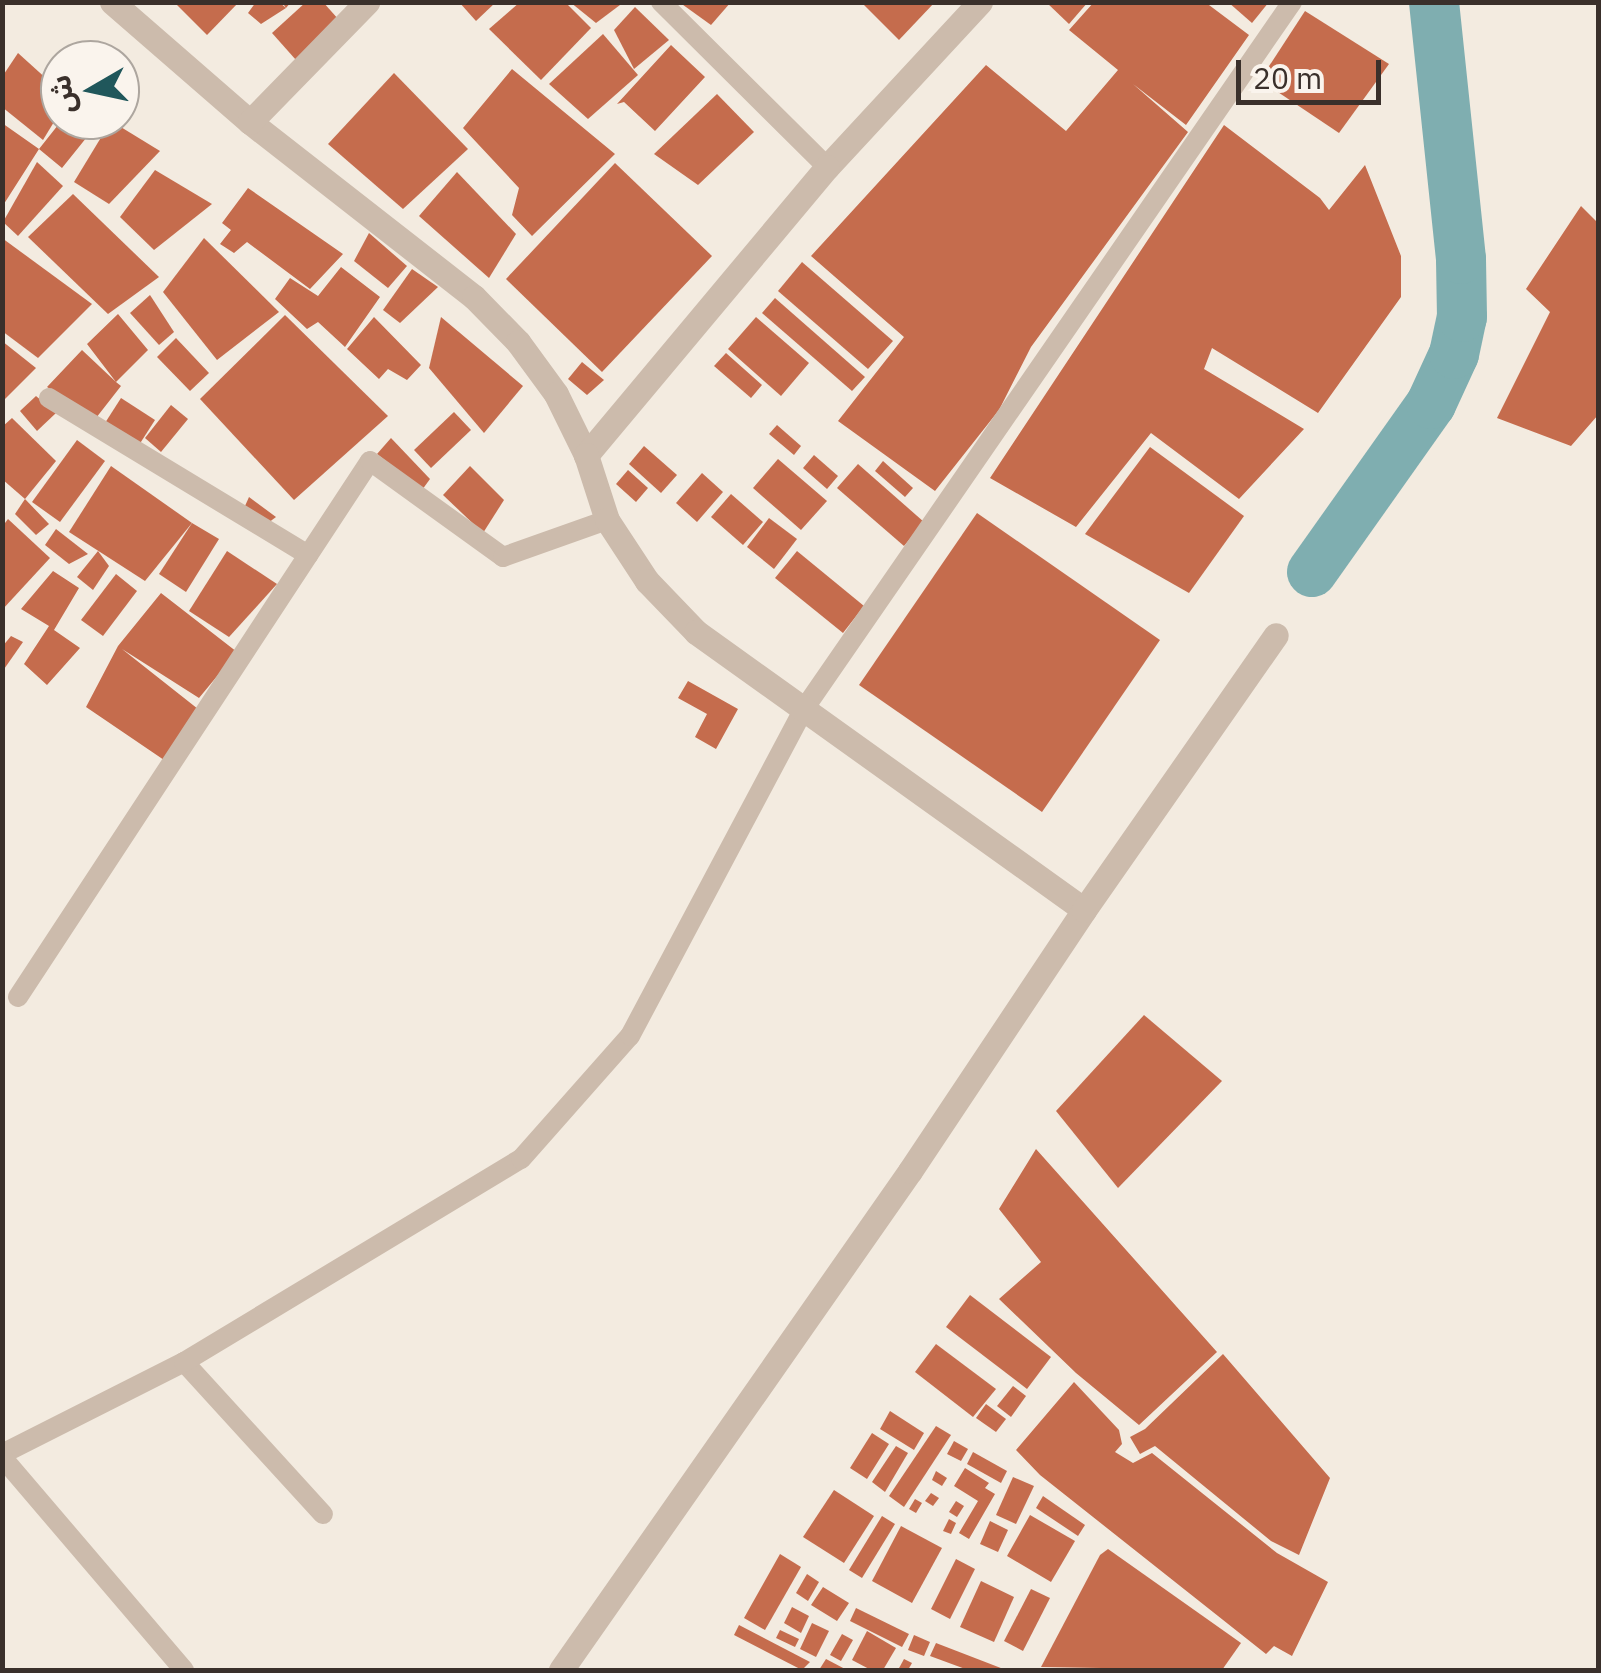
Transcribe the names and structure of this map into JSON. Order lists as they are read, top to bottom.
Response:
{
  "scale_bar": "20 m",
  "north": "left"
}
